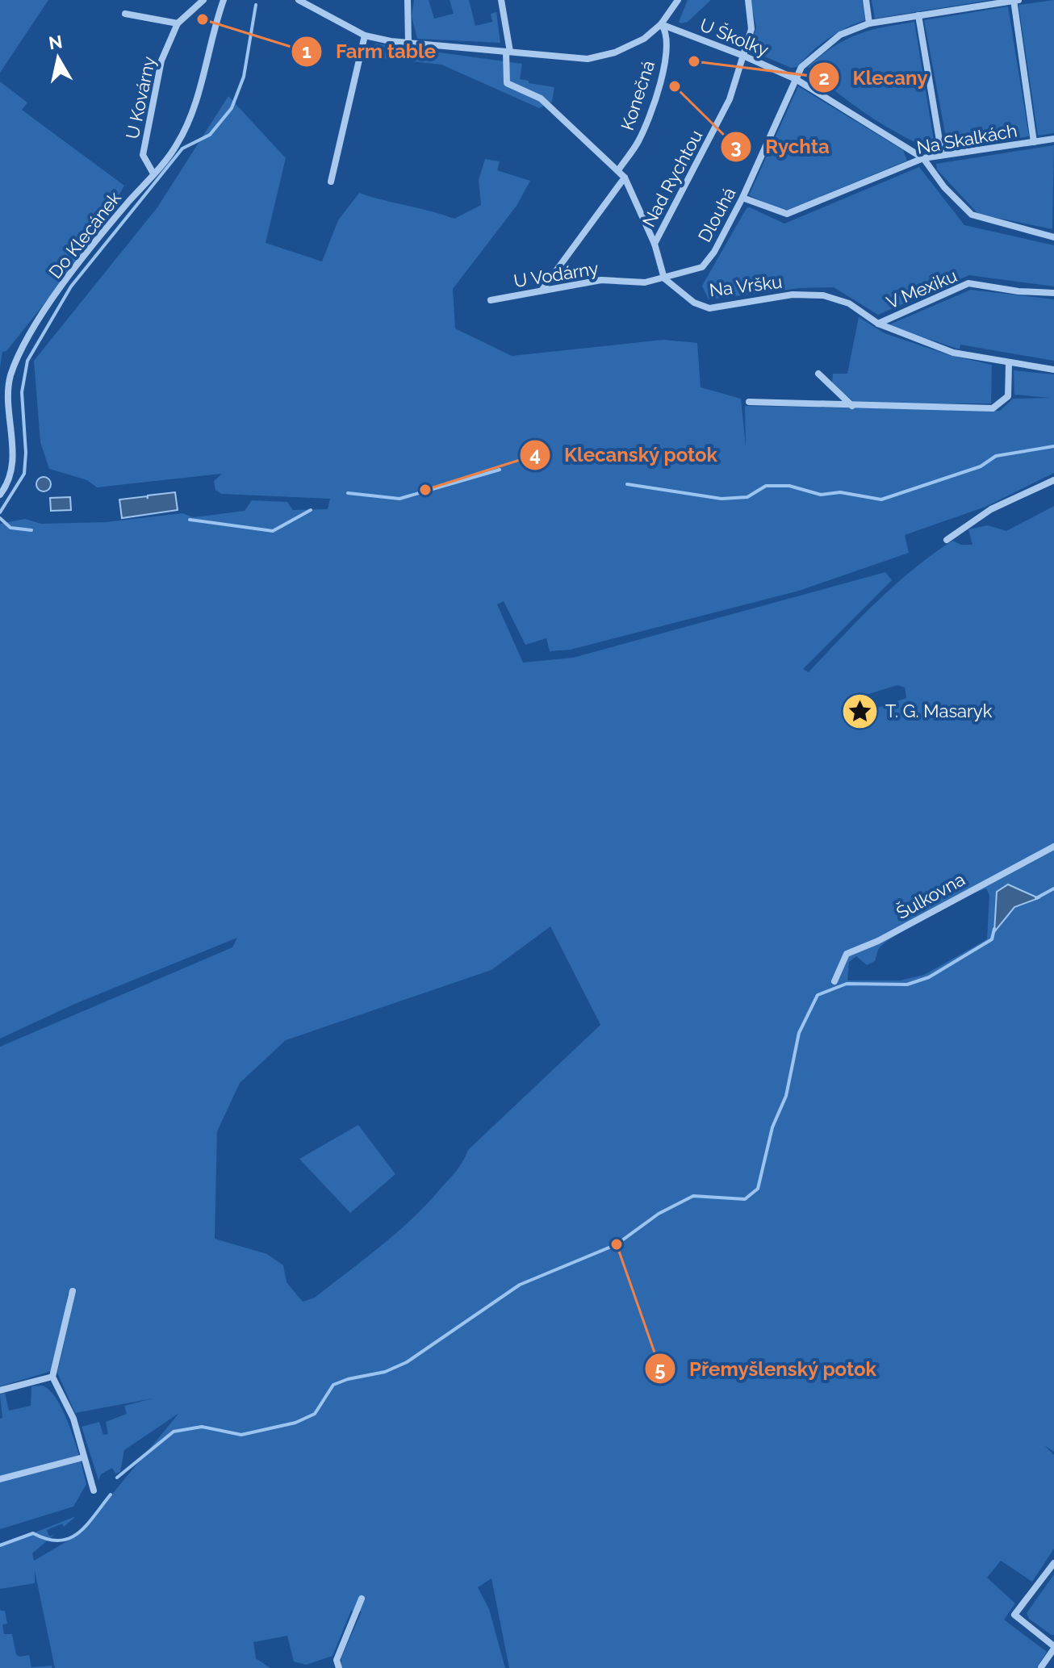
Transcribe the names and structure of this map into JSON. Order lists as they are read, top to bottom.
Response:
{
  "streets": {
    "street": [
      "U Školky",
      "Konečná",
      "U Kovárny",
      "Na Skalkách",
      "Nad Rychtou",
      "Dlouhá",
      "Do Klecánek",
      "U Vodárny",
      "Na Vršku",
      "V Mexiku",
      "Šulkovna"
    ]
  },
  "crossings": [
    ["U Školky", "Konečná"],
    ["U Školky", "Na Skalkách"],
    ["U Školky", "Nad Rychtou"],
    ["U Školky", "Dlouhá"],
    ["U Kovárny", "Do Klecánek"],
    ["Na Skalkách", "Dlouhá"],
    ["Dlouhá", "U Vodárny"],
    ["Dlouhá", "Na Vršku"],
    ["U Vodárny", "Na Vršku"],
    ["Na Vršku", "V Mexiku"]
  ],
  "places": {
    "other": [
      "Farm table",
      "Klecany",
      "Rychta",
      "Klecanský potok",
      "Přemyšlenský potok"
    ],
    "place": ["T. G. Masaryk"]
  },
  "north": "top"
}
